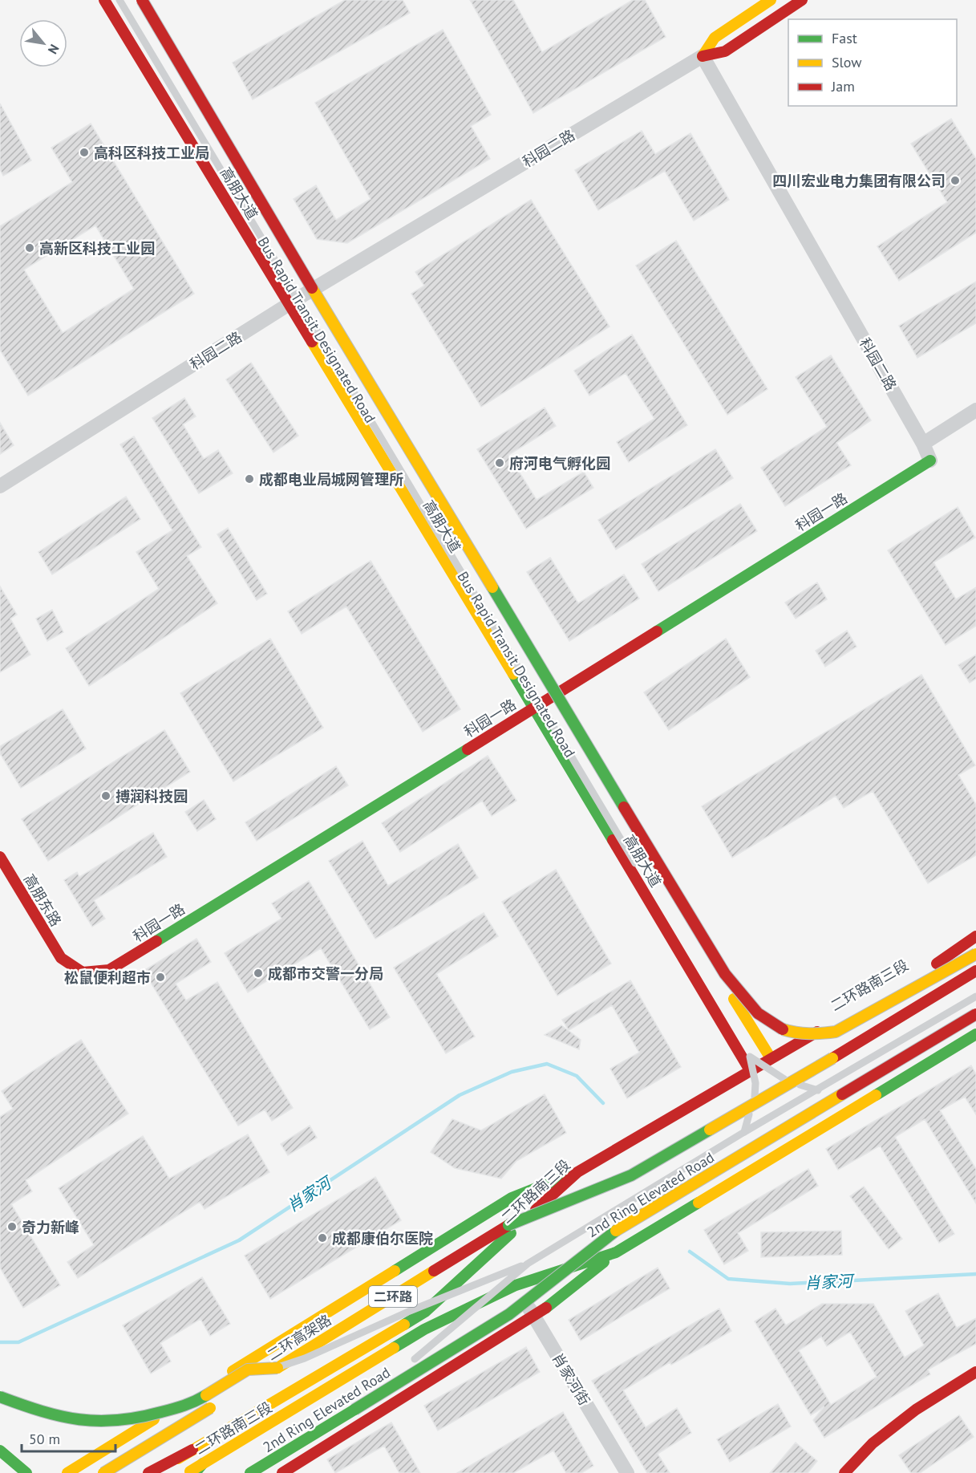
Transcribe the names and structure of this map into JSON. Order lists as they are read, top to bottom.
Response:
{
  "streets": {
    "main road": [
      "高朋大道",
      "科园一路",
      "高朋东路",
      "二环路南三段",
      "2nd Ring Elevated Road",
      "二环路",
      "二环高架路"
    ],
    "street": ["科园二路", "肖家河街"],
    "lane": ["Bus Rapid Transit Designated Road"]
  },
  "crossings": [
    ["科园二路", "高朋大道"],
    ["科园二路", "科园一路"],
    ["高朋大道", "科园一路"],
    ["高朋大道", "二环路南三段"],
    ["科园一路", "高朋东路"],
    ["二环路南三段", "肖家河街"],
    ["2nd Ring Elevated Road", "二环高架路"]
  ],
  "water": ["肖家河"],
  "places": [
    "高科区科技工业局",
    "四川宏业电力集团有限公司",
    "高新区科技工业园",
    "府河电气孵化园",
    "成都电业局城网管理所",
    "搏润科技园",
    "成都市交警一分局",
    "松鼠便利超市",
    "奇力新峰",
    "成都康伯尔医院"
  ],
  "legend": ["Fast", "Slow", "Jam"],
  "scale_bar": "50 m",
  "north": "bottom right"
}
